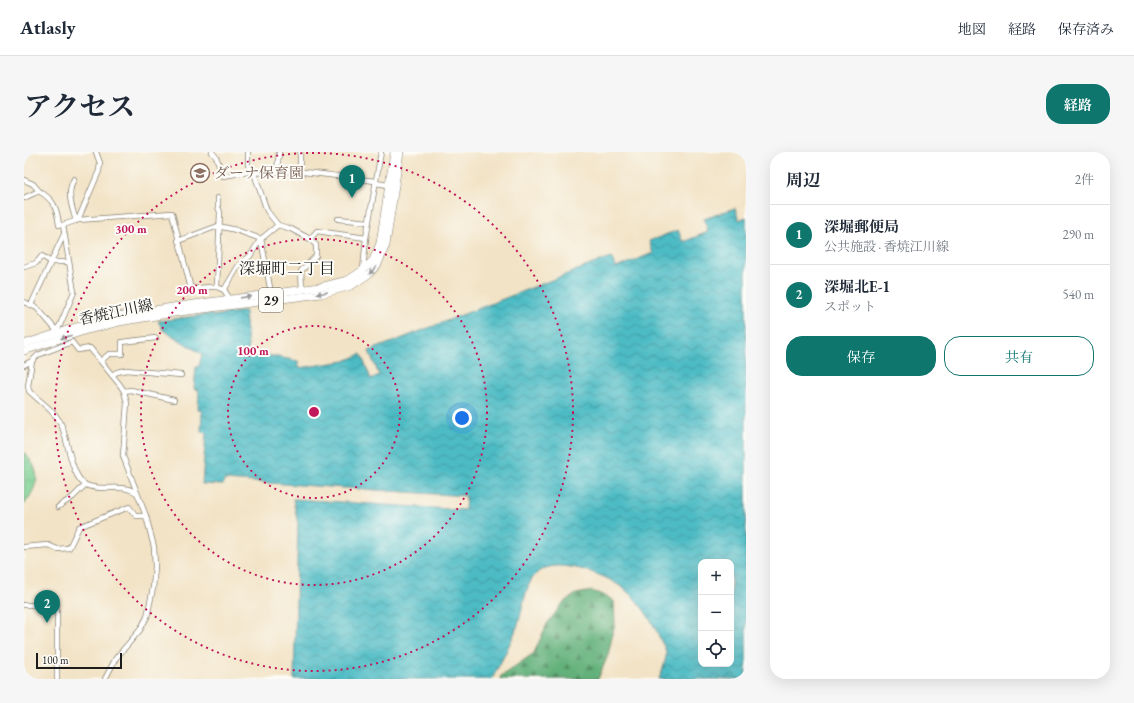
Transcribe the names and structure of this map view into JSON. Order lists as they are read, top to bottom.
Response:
{
  "streets": {
    "main road": ["29", "香焼江川線"]
  },
  "districts": ["深堀町二丁目"],
  "places": {
    "school or university": ["ダーナ保育園"]
  },
  "scale_bar": "100 m",
  "page": {
    "header": "Atlasly",
    "nav": ["地図", "経路", "保存済み"],
    "title": "アクセス",
    "buttons": [
      "経路",
      ["保存", "共有"]
    ],
    "heading": ["周辺", "2件"],
    "pins": ["1", "2"],
    "list": [
      {
        "mark": "1",
        "name": "深堀郵便局",
        "note": "公共施設 · 香焼江川線",
        "value": "290 m"
      },
      {
        "mark": "2",
        "name": "深堀北E-1",
        "note": "スポット",
        "value": "540 m"
      }
    ],
    "map_buttons": ["+", "−"],
    "scale": "100 m"
  },
  "rings": ["300 m", "200 m", "100 m"]
}
